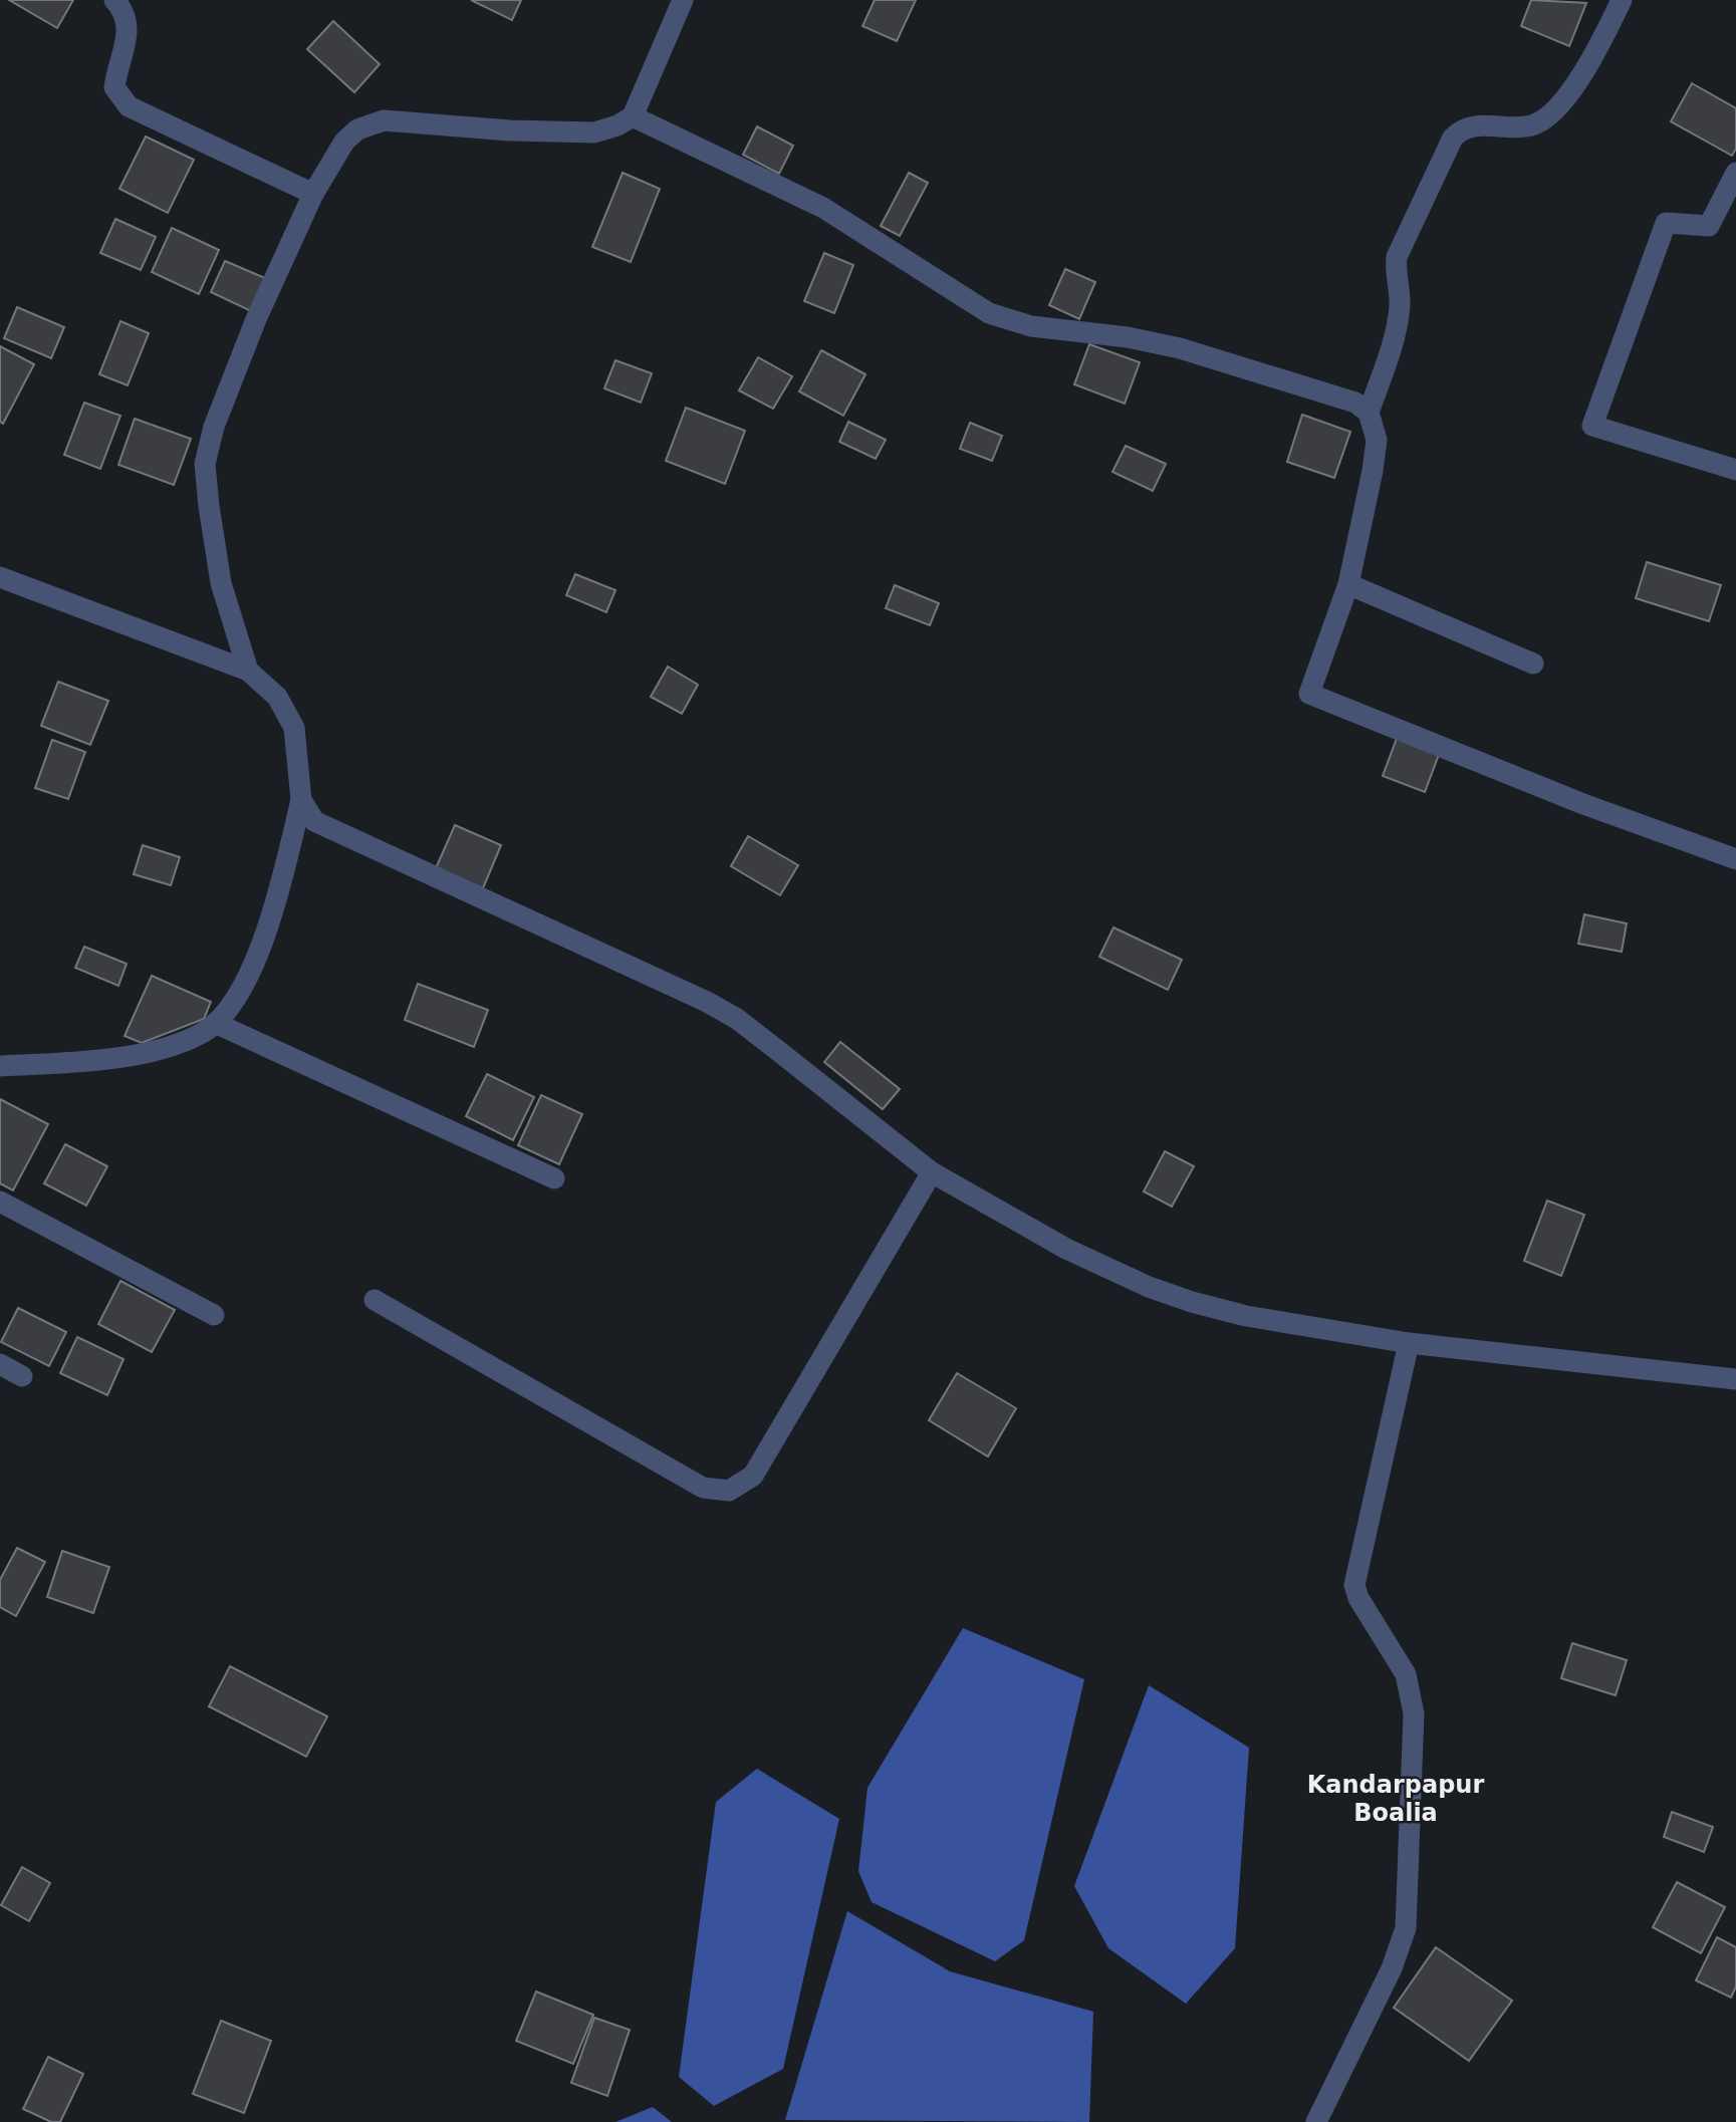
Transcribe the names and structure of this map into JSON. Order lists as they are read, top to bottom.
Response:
{
  "districts": ["Kandarpapur Boalia"]
}
